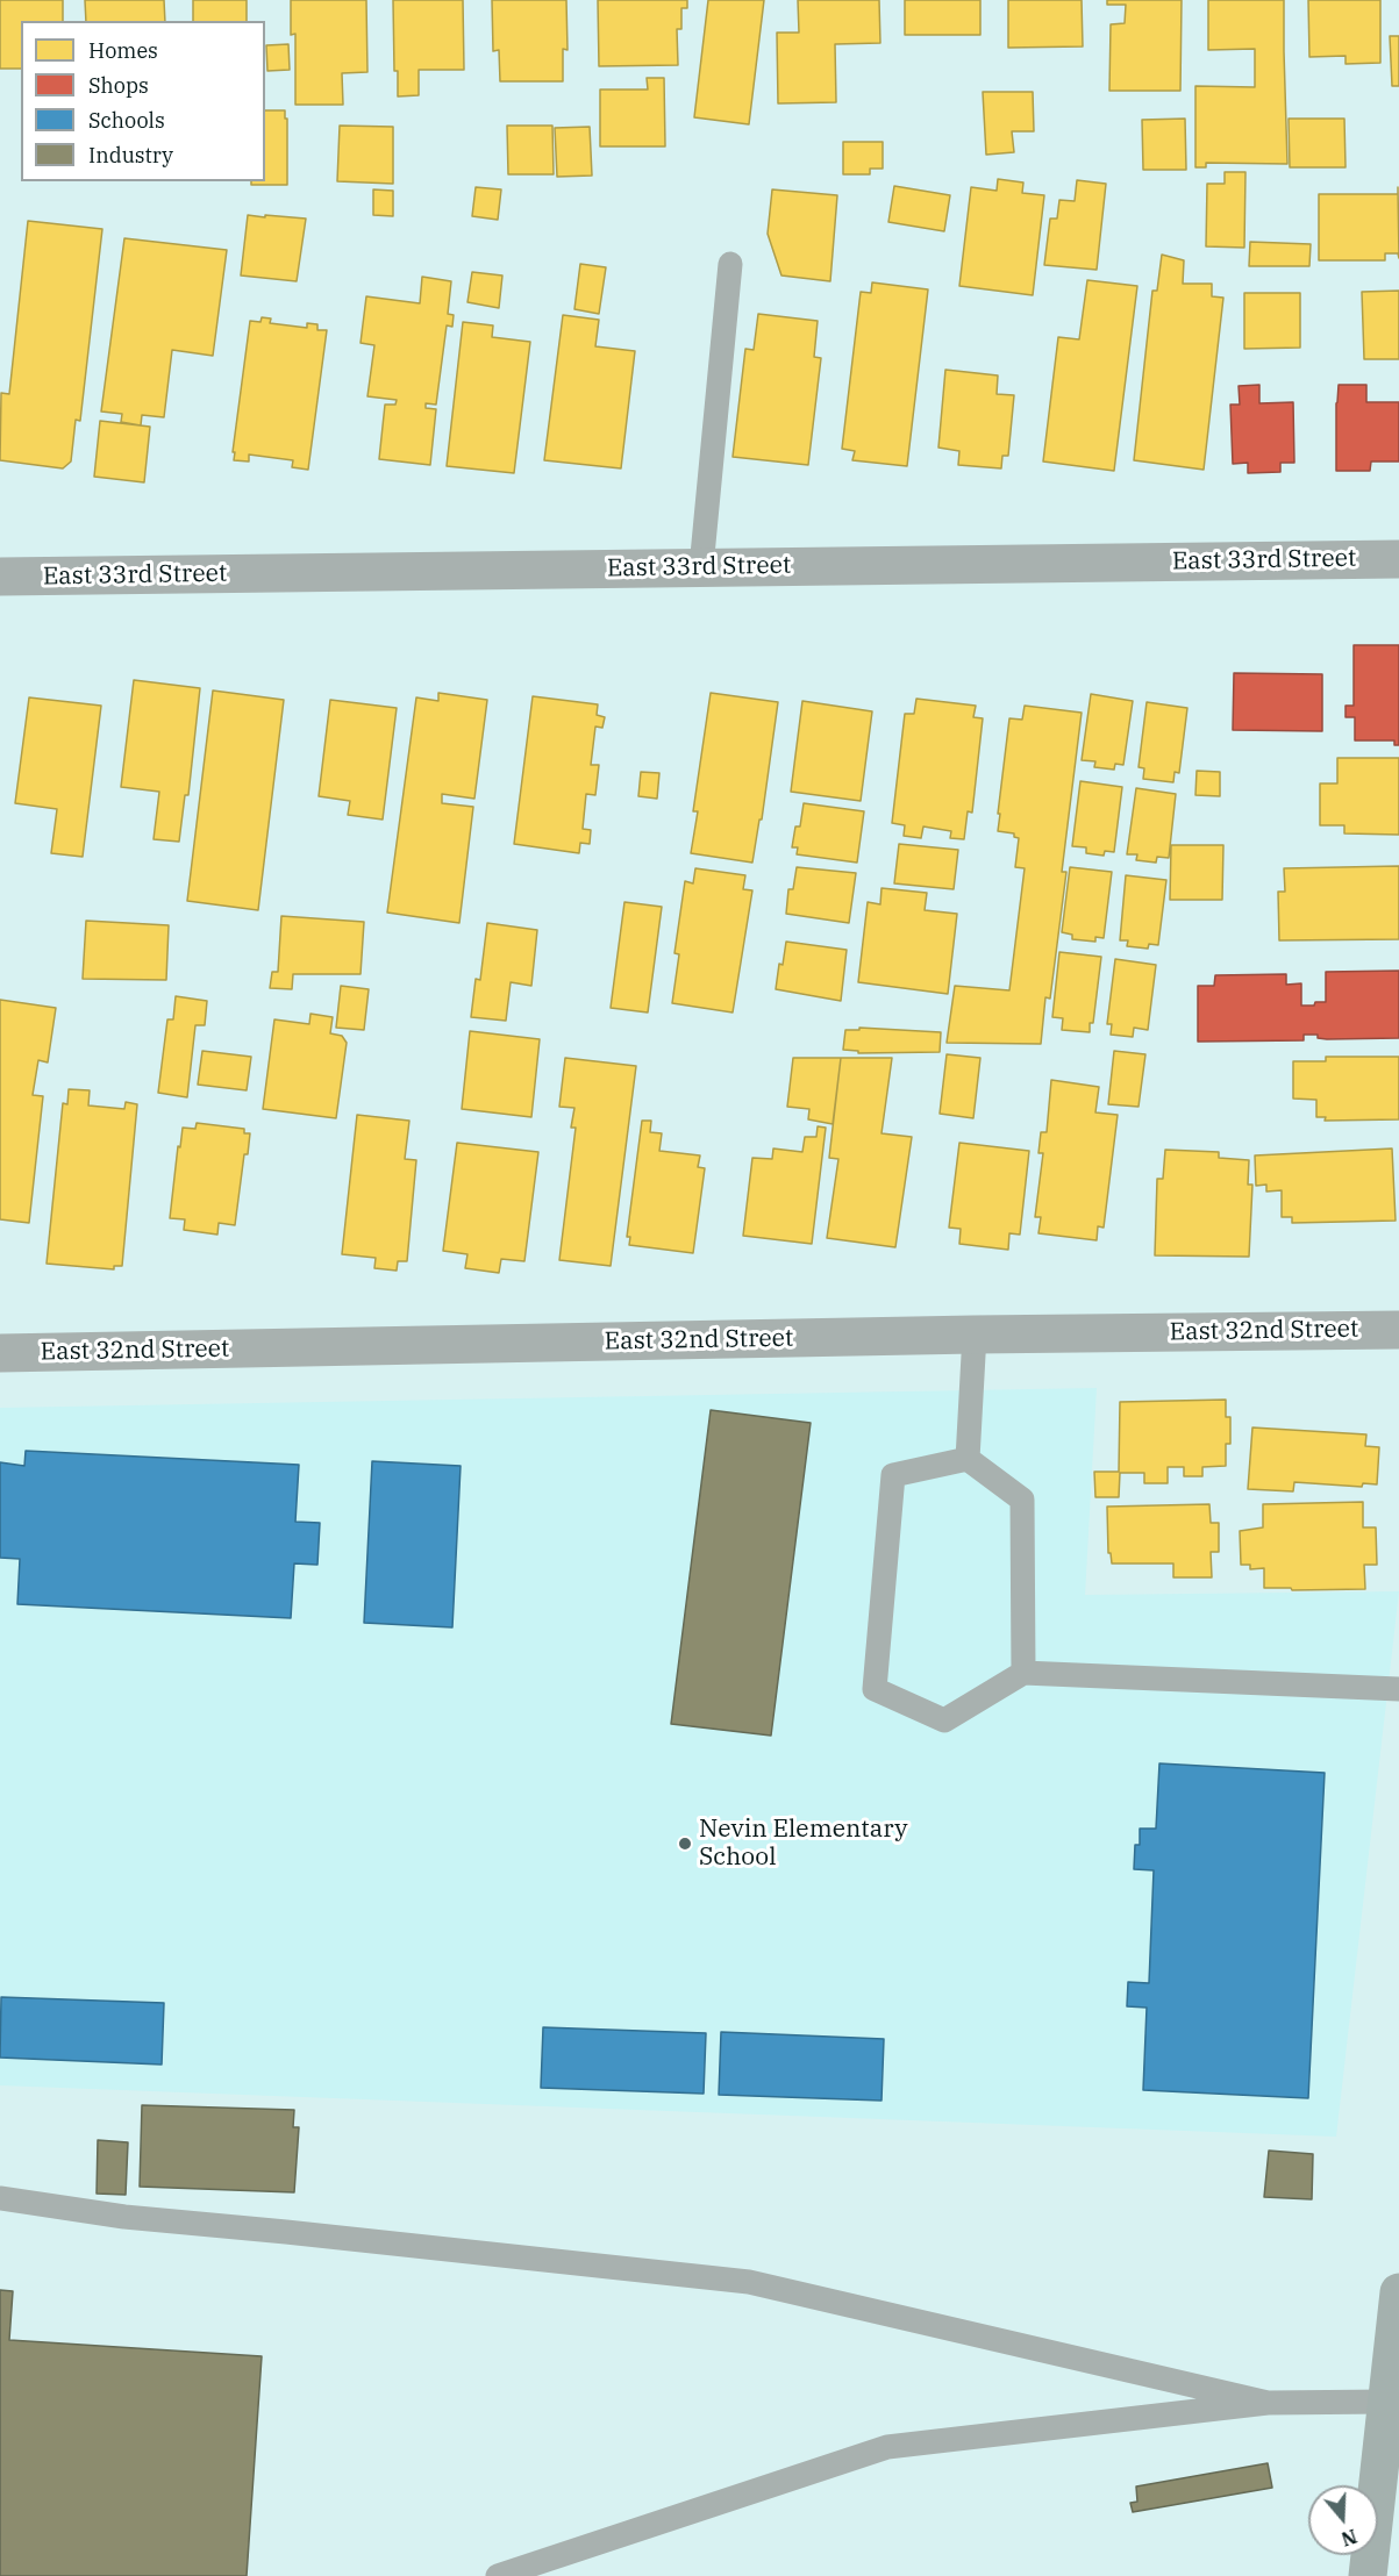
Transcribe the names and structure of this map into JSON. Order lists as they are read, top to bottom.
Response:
{
  "streets": {
    "street": ["East 33rd Street", "East 32nd Street"]
  },
  "places": ["Nevin Elementary School"],
  "legend": [
    "Homes",
    "Shops",
    "Schools",
    "Industry"
  ],
  "north": "bottom"
}
